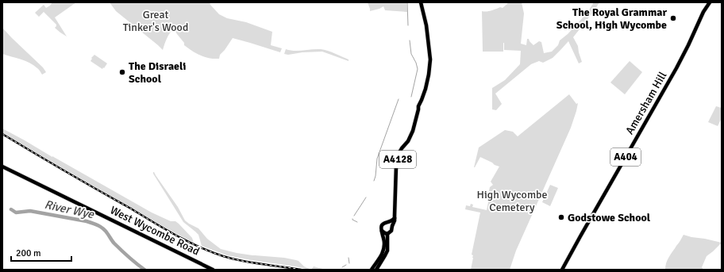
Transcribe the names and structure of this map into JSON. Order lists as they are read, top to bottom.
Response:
{
  "streets": {
    "main road": [
      "Amersham Hill",
      "A404",
      "A4128",
      "West Wycombe Road"
    ]
  },
  "water": ["River Wye"],
  "parks": ["Great Tinker's Wood", "High Wycombe Cemetery"],
  "places": ["The Royal Grammar School, High Wycombe", "The Disraeli School", "Godstowe School"],
  "scale_bar": "200 m"
}
